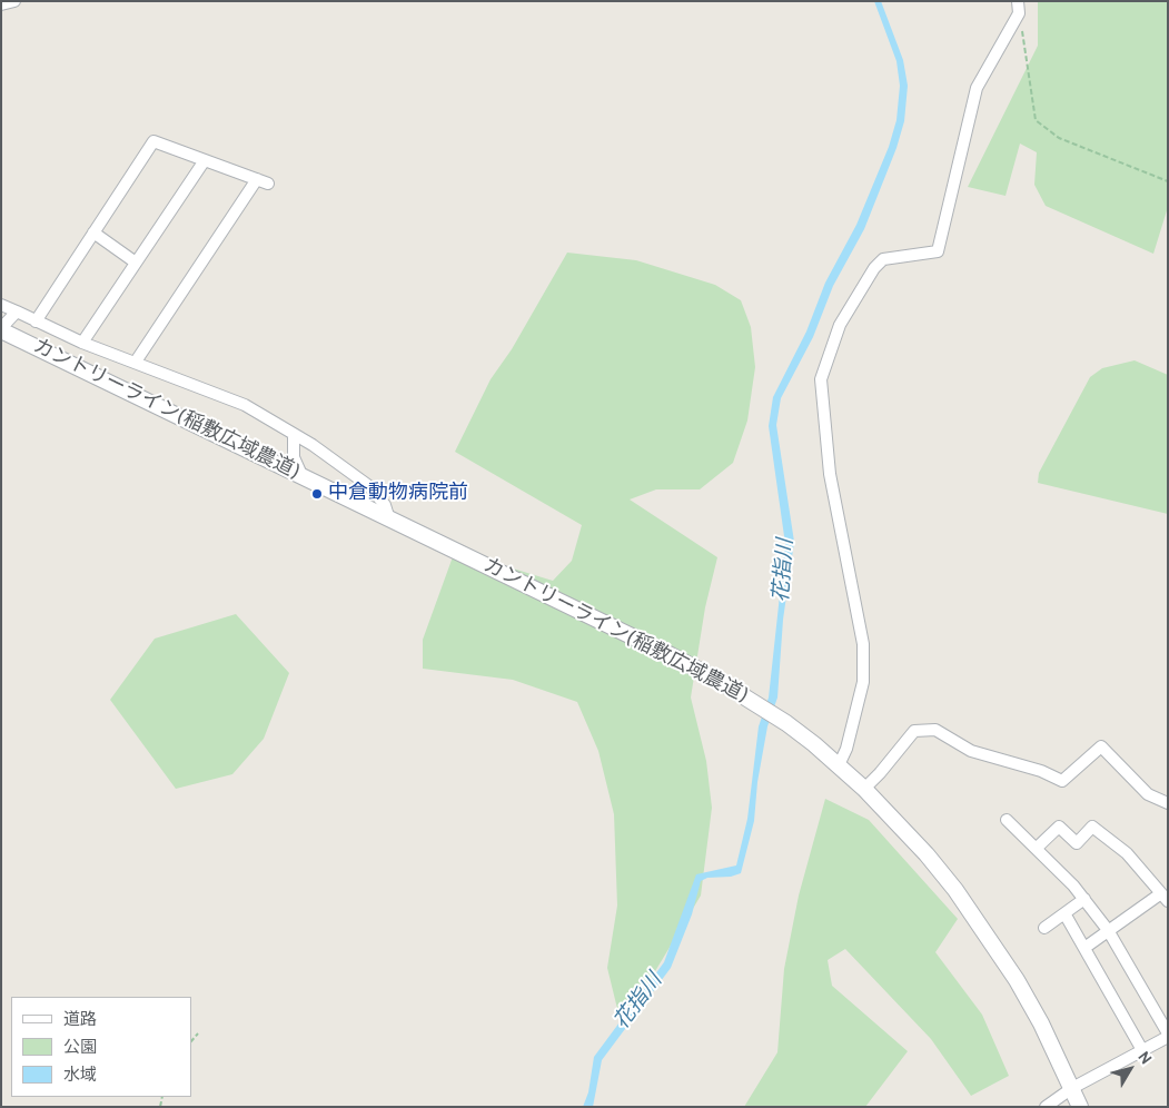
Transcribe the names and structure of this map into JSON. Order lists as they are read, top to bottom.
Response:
{
  "streets": {
    "street": ["カントリーライン(稲敷広域農道)"]
  },
  "water": ["花指川"],
  "places": ["中倉動物病院前"],
  "legend": ["道路", "公園", "水域"],
  "north": "top right"
}
